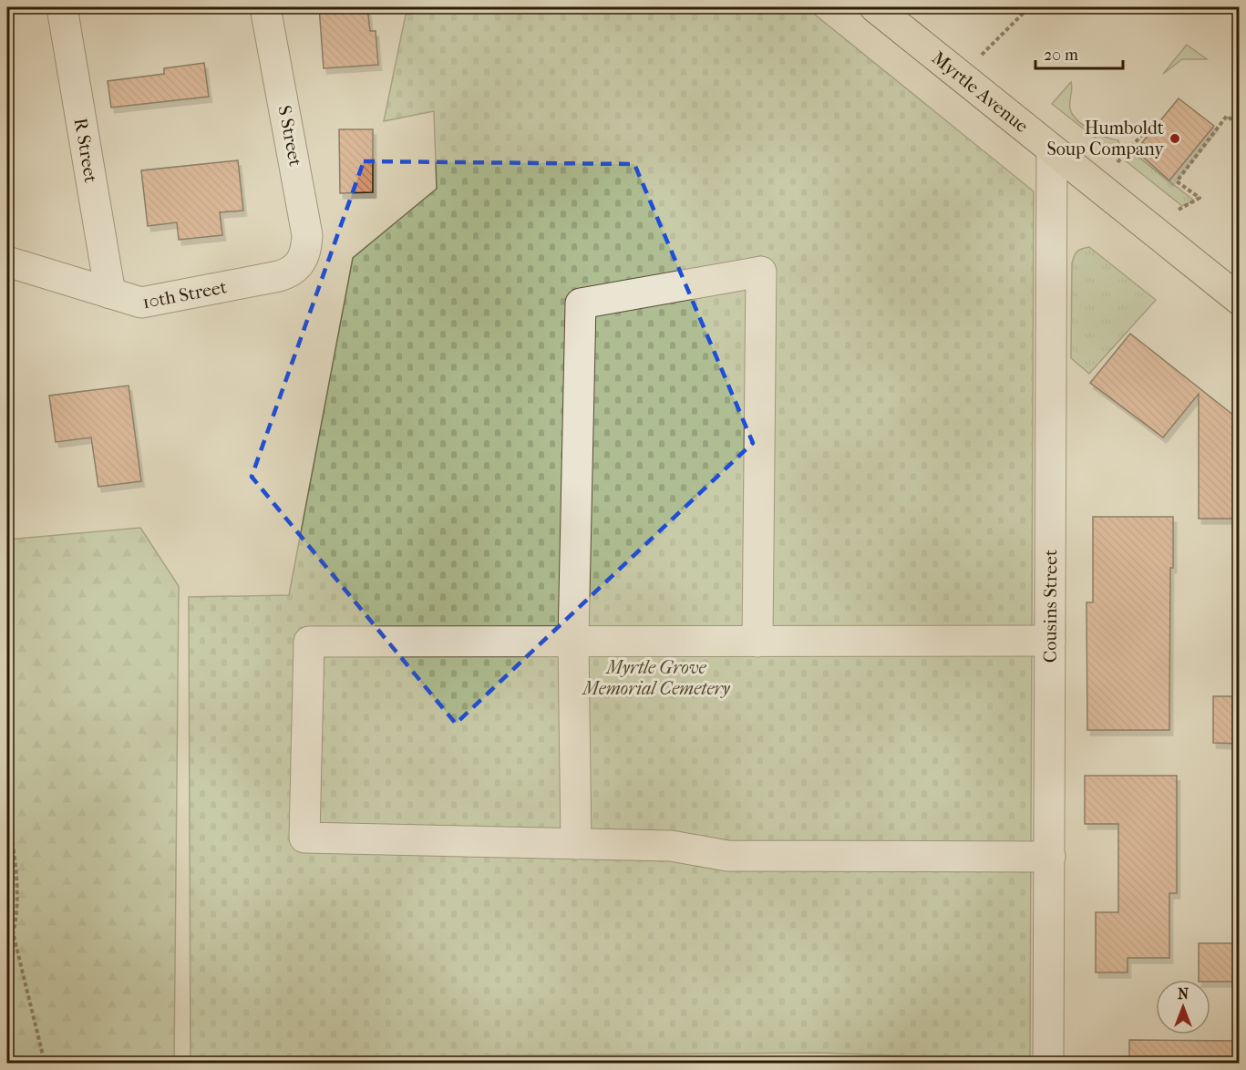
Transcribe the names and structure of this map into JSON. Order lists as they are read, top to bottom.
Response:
{
  "streets": {
    "main road": ["Myrtle Avenue"],
    "street": [
      "S Street",
      "R Street",
      "10th Street",
      "Cousins Street"
    ]
  },
  "crossings": [
    ["Myrtle Avenue", "Cousins Street"],
    ["S Street", "10th Street"],
    ["R Street", "10th Street"]
  ],
  "parks": ["Myrtle Grove Memorial Cemetery"],
  "places": ["Humboldt Soup Company"],
  "scale_bar": "20 m",
  "north": "top"
}
